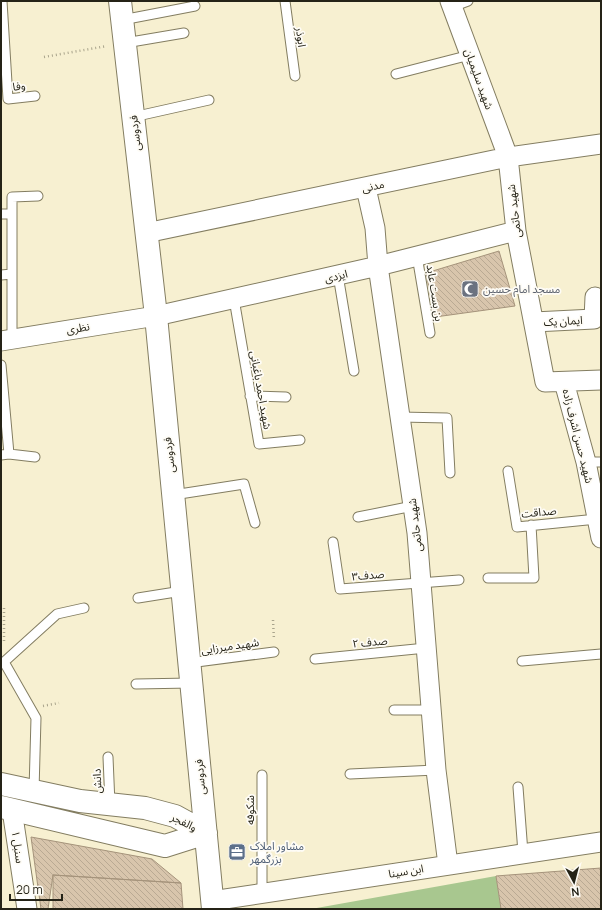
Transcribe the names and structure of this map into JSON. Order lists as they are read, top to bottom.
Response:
{
  "streets": {
    "street": [
      "شهید سلیمیان",
      "فردوسی",
      "مدنی",
      "شهید حاتمی",
      "ایزدی",
      "ایمان یک",
      "نظری",
      "شهید حسن اشرف زاده",
      "والفجر",
      "سنبل ۱",
      "ابن سینا"
    ],
    "lane": [
      "ابوذر",
      "وفا",
      "بن بست عابد",
      "شهید احمد باغبانی",
      "صداقت",
      "صدف۳",
      "صدف ۲",
      "شهید میرزایی",
      "دانش",
      "شکوفه"
    ]
  },
  "crossings": [
    ["شهید سلیمیان", "مدنی"],
    ["شهید سلیمیان", "شهید حاتمی"],
    ["فردوسی", "مدنی"],
    ["فردوسی", "ایزدی"],
    ["فردوسی", "نظری"],
    ["فردوسی", "شهید میرزایی"],
    ["فردوسی", "والفجر"],
    ["فردوسی", "ابن سینا"],
    ["مدنی", "شهید حاتمی"],
    ["شهید حاتمی", "ایزدی"],
    ["شهید حاتمی", "ایمان یک"],
    ["شهید حاتمی", "شهید حسن اشرف زاده"],
    ["شهید حاتمی", "صدف۳"],
    ["شهید حاتمی", "صدف ۲"],
    ["شهید حاتمی", "ابن سینا"],
    ["ایزدی", "بن بست عابد"],
    ["ایزدی", "نظری"],
    ["ایزدی", "شهید احمد باغبانی"],
    ["شهید حسن اشرف زاده", "صداقت"],
    ["دانش", "والفجر"],
    ["شکوفه", "ابن سینا"],
    ["والفجر", "سنبل ۱"]
  ],
  "places": {
    "mosque": ["مسجد امام حسین"],
    "office": ["مشاور املاک بزرگمهر"]
  },
  "scale_bar": "20 m",
  "north": "bottom"
}
